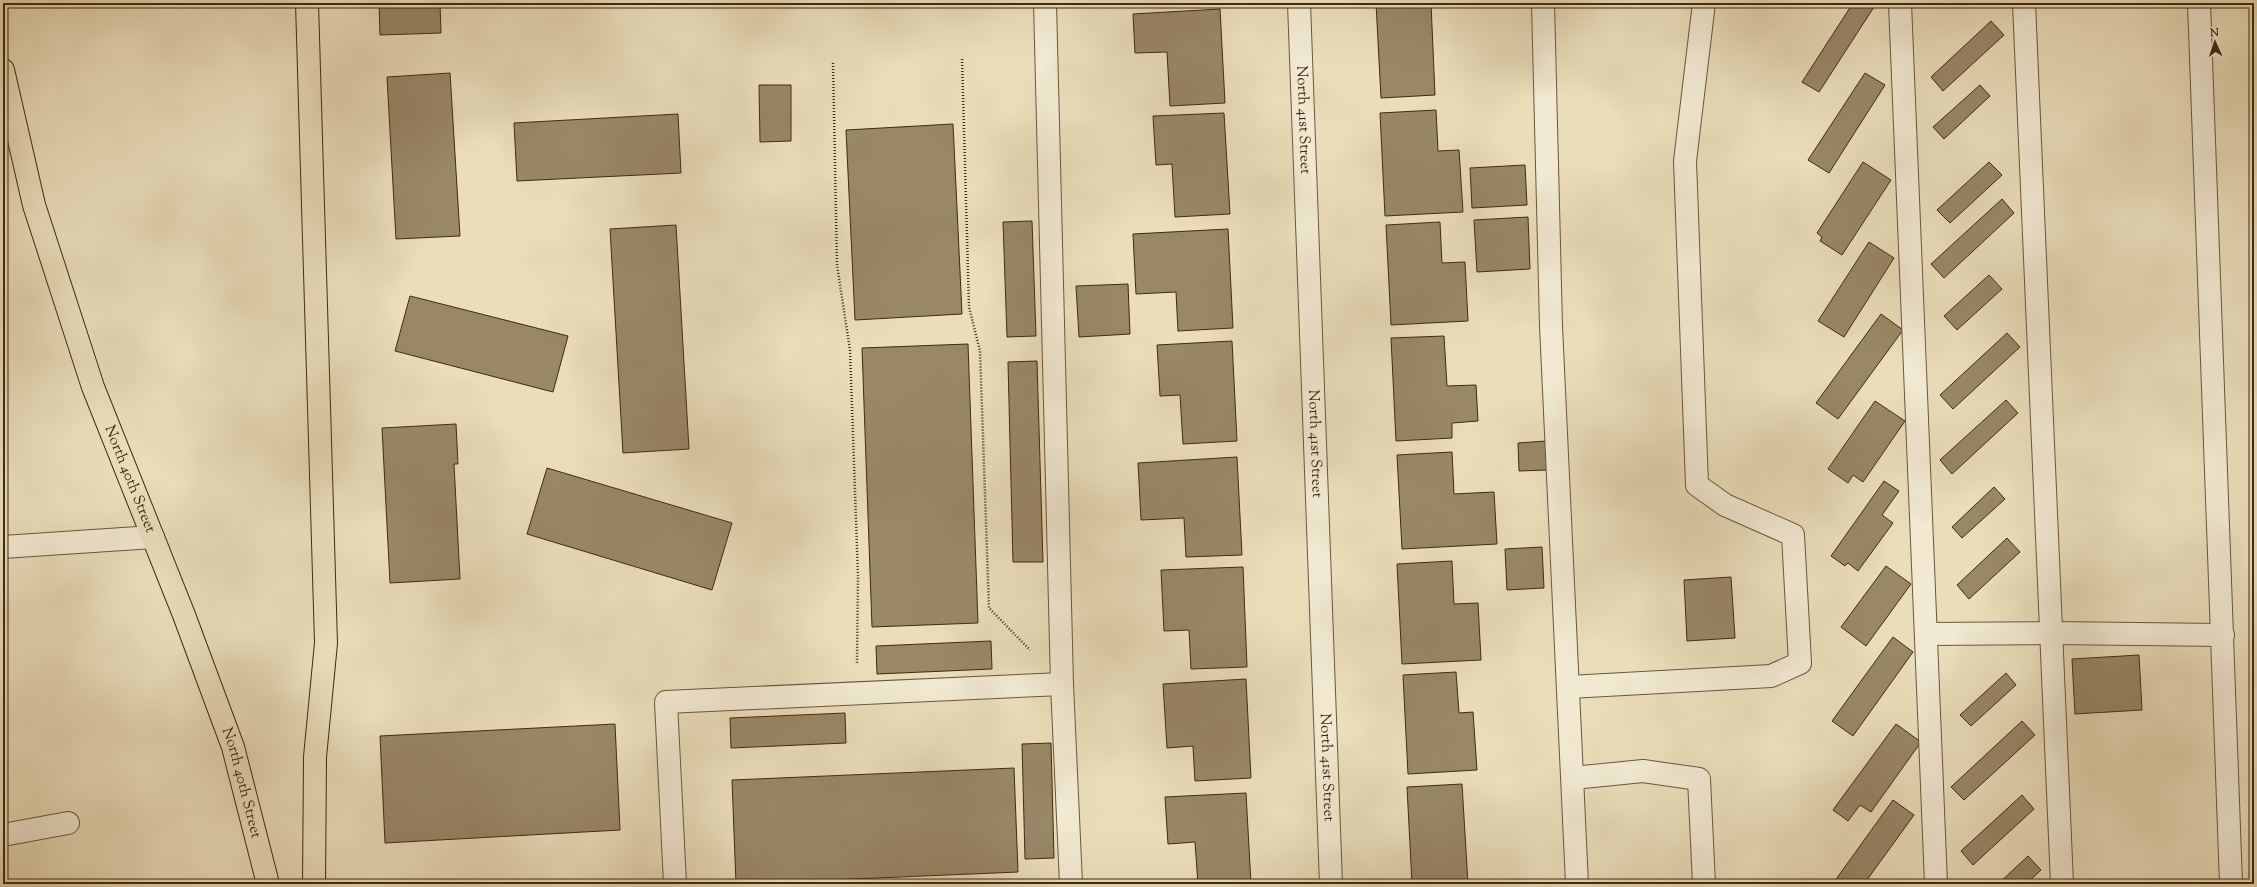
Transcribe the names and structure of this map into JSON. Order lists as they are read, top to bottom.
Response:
{
  "streets": {
    "main road": ["North 40th Street"],
    "street": ["North 41st Street"]
  },
  "north": "top"
}
